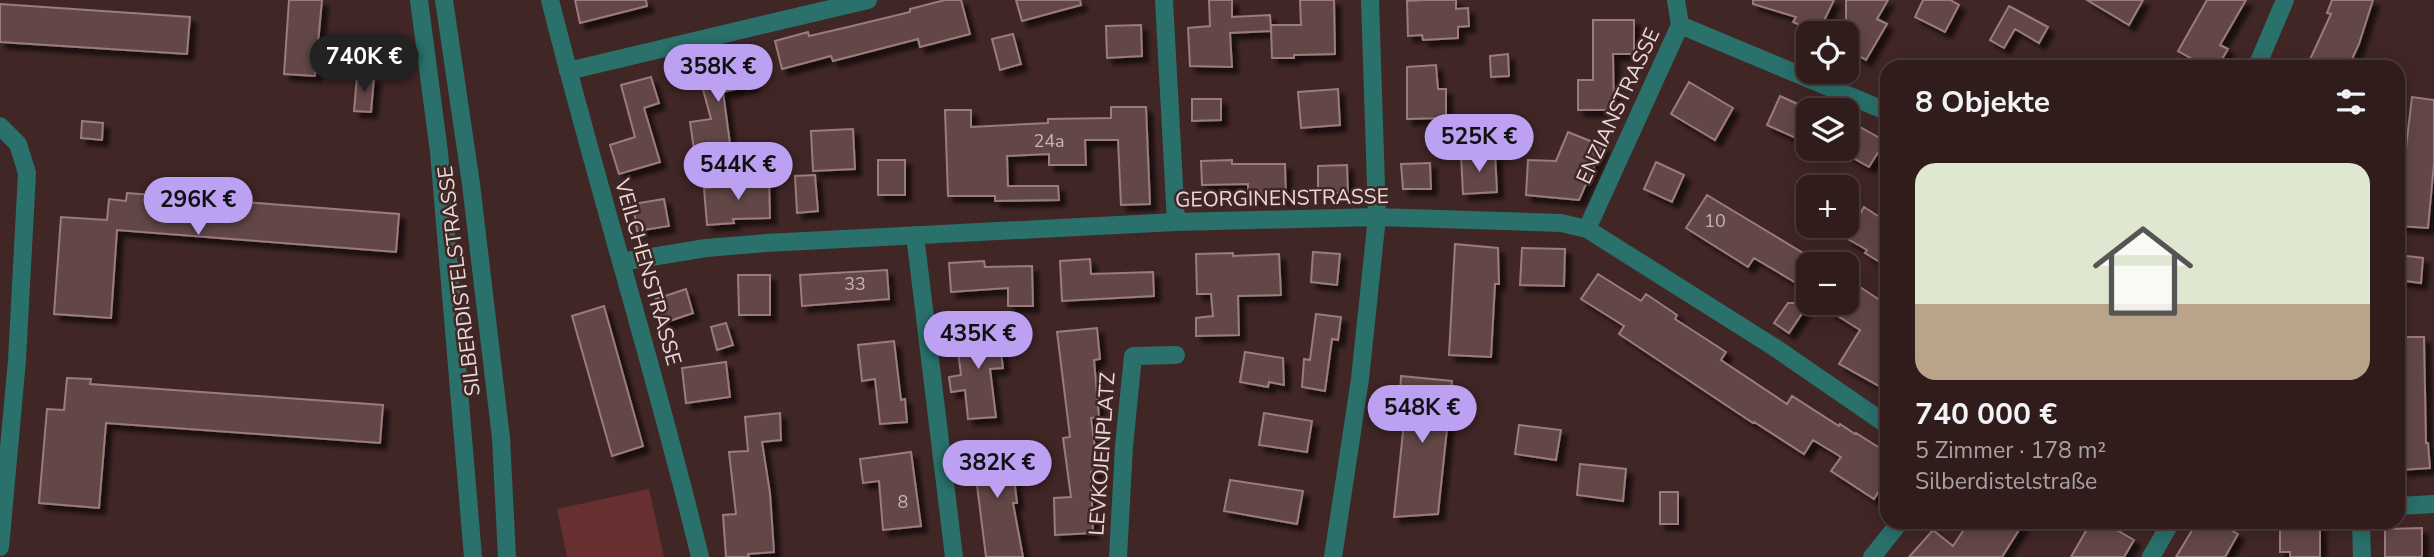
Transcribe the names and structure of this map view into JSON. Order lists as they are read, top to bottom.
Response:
{
  "streets": {
    "street": [
      "ENZIANSTRASSE",
      "GEORGINENSTRASSE",
      "VEILCHENSTRASSE",
      "SILBERDISTELSTRASSE",
      "LEVKOJENPLATZ"
    ]
  },
  "crossings": [
    ["ENZIANSTRASSE", "GEORGINENSTRASSE"],
    ["GEORGINENSTRASSE", "VEILCHENSTRASSE"]
  ],
  "house_numbers": [
    "24a",
    "10",
    "33",
    "8"
  ],
  "page": {
    "map_buttons": ["+", "−"],
    "price": [
      "740K €",
      "358K €",
      "525K €",
      "544K €",
      "296K €",
      "435K €",
      "548K €",
      "382K €"
    ],
    "heading": "8 Objekte",
    "list": [
      {
        "name": "740 000 €",
        "note": "5 Zimmer · 178 m² · Silberdistelstraße"
      }
    ]
  }
}
